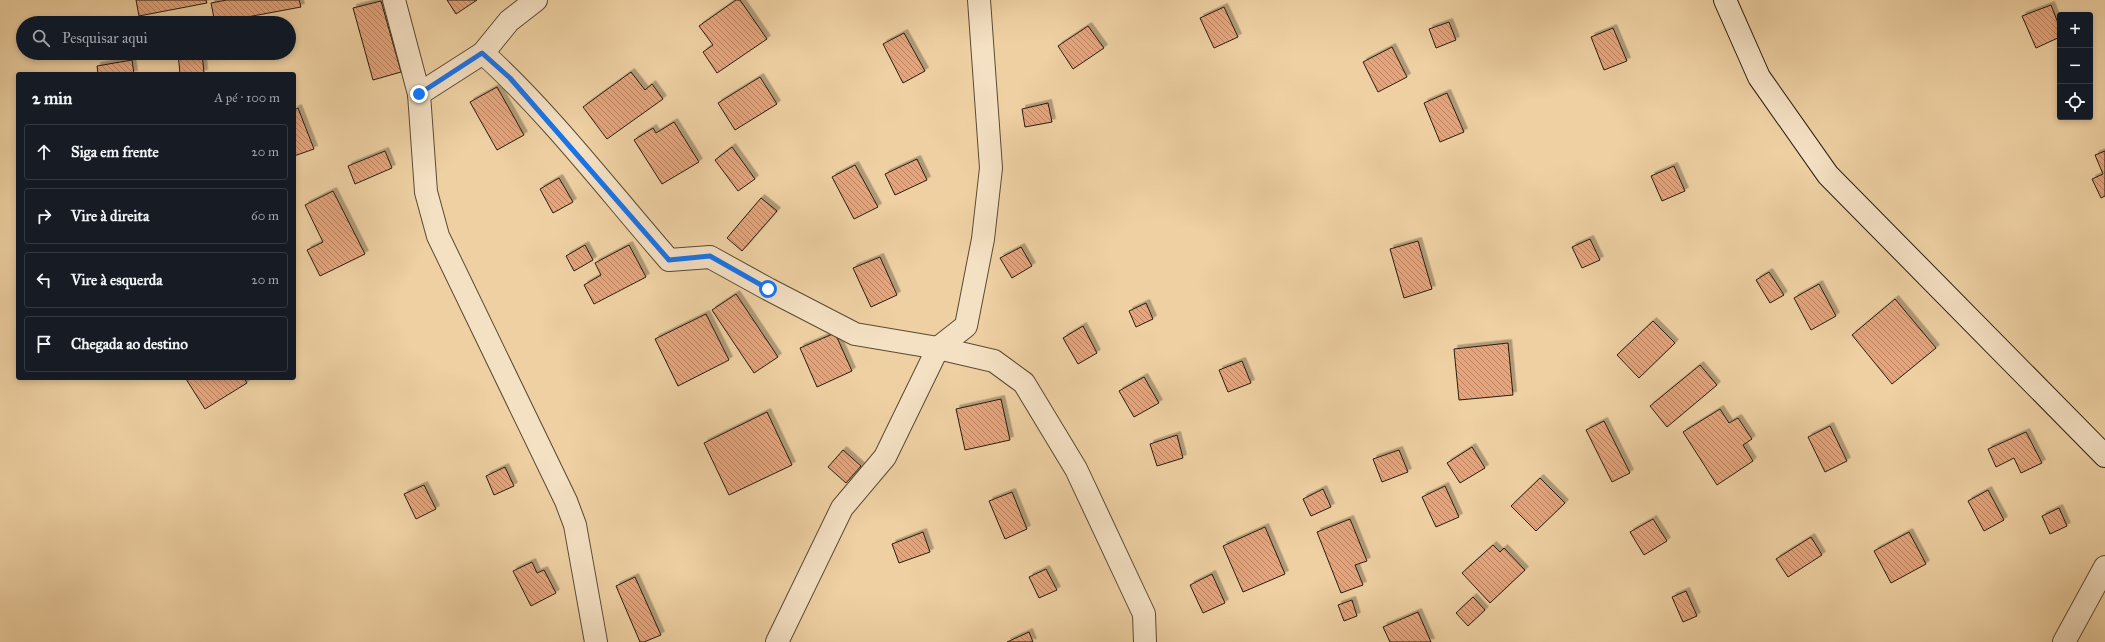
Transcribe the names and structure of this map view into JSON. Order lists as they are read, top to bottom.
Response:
{
  "page": {
    "map_buttons": ["+", "−"],
    "search": "Pesquisar aqui",
    "heading": ["2 min", "A pé · 100 m"],
    "list": [
      ["Siga em frente", "20 m"],
      ["Vire à direita", "60 m"],
      ["Vire à esquerda", "20 m"],
      "Chegada ao destino"
    ]
  }
}
